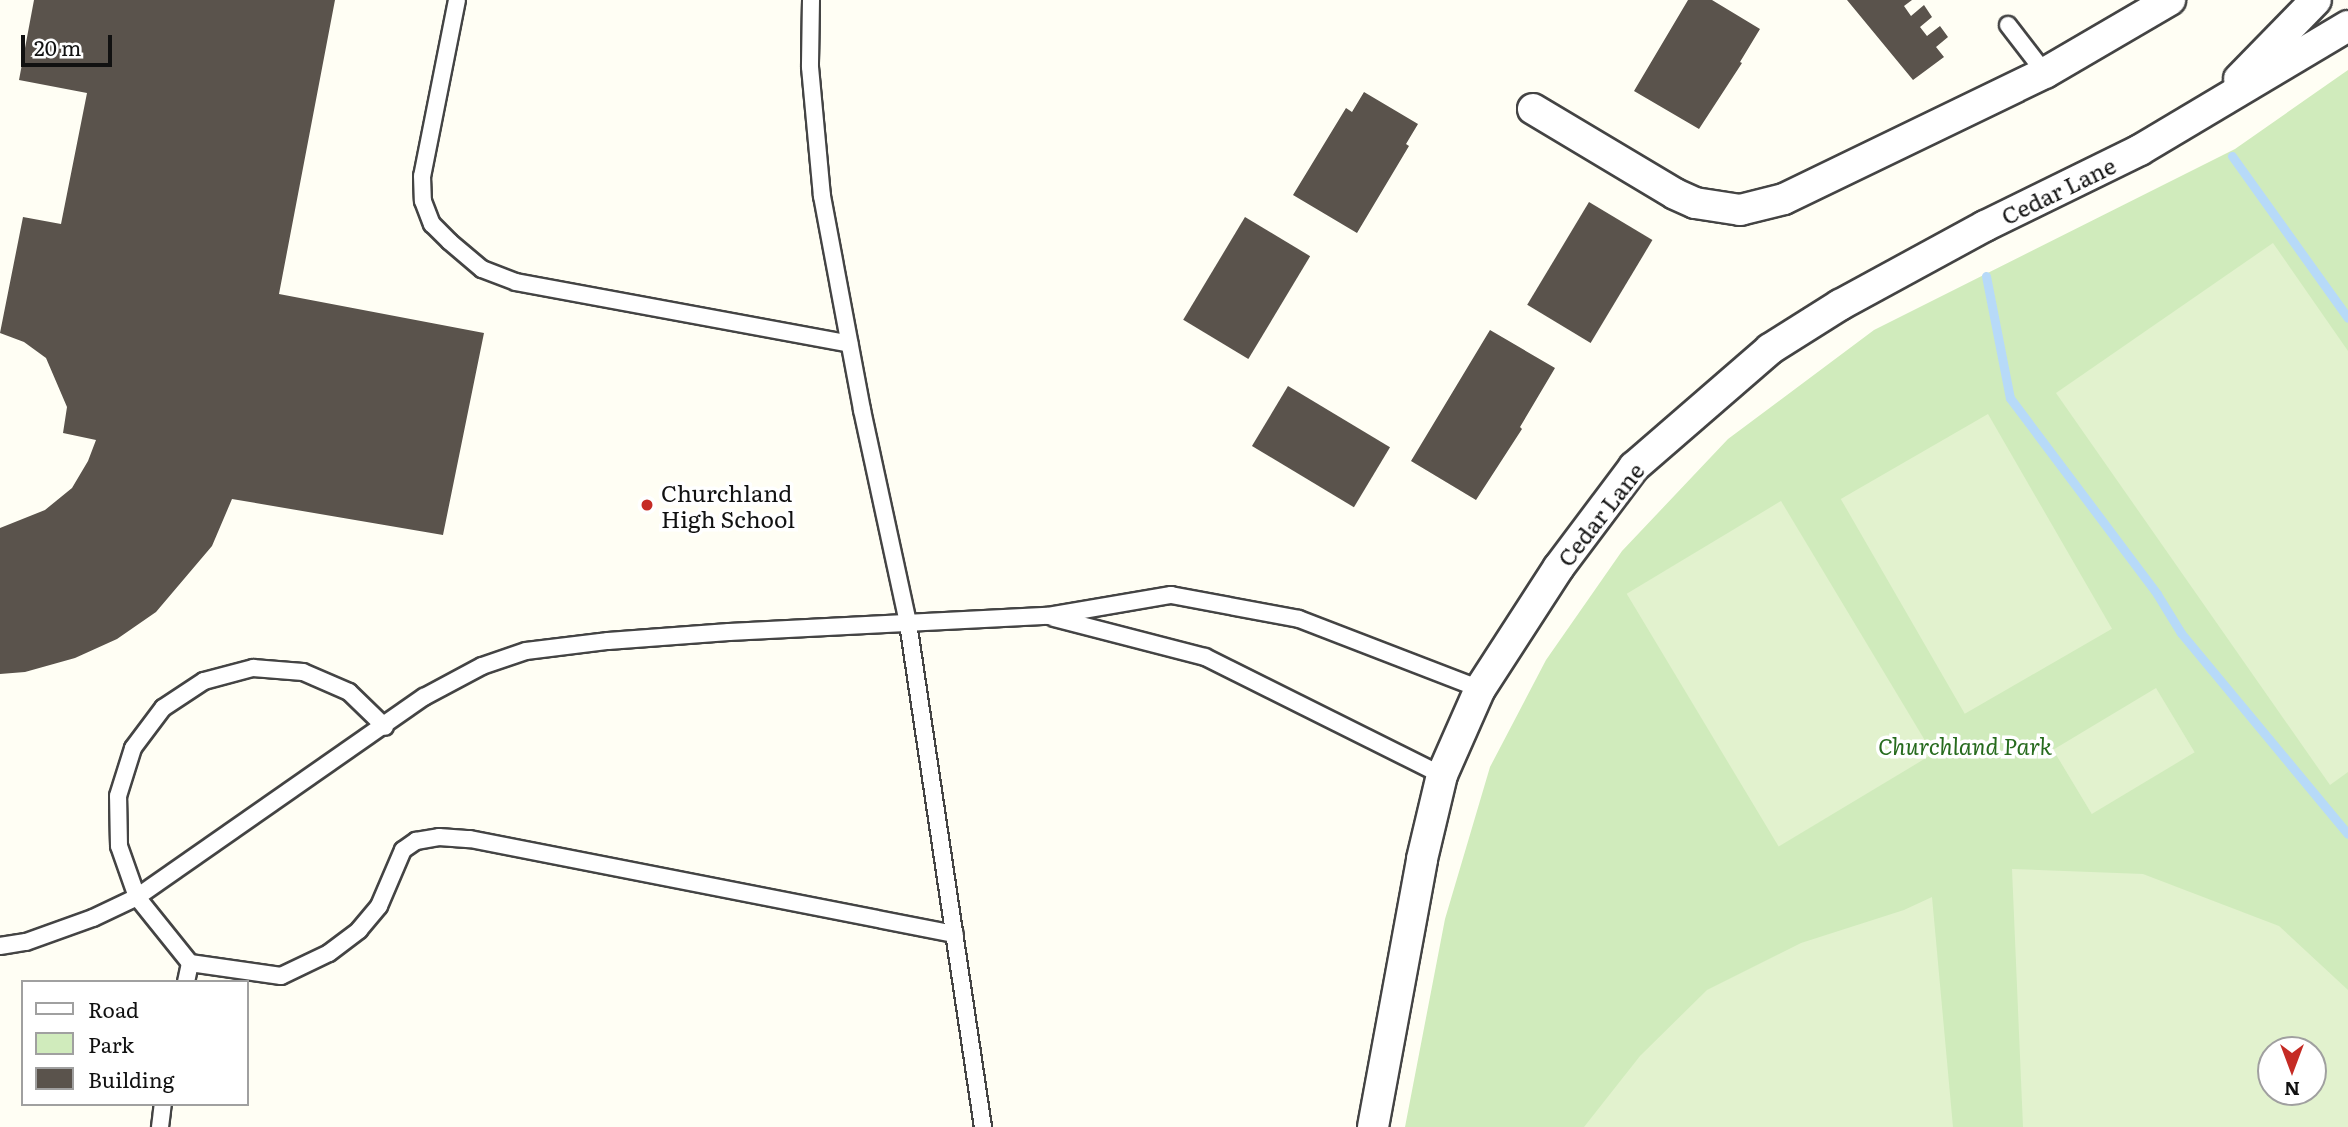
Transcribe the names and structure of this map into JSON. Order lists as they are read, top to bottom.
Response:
{
  "streets": {
    "street": ["Cedar Lane"]
  },
  "parks": ["Churchland Park"],
  "places": ["Churchland High School"],
  "legend": ["Road", "Park", "Building"],
  "scale_bar": "20 m",
  "north": "bottom"
}
